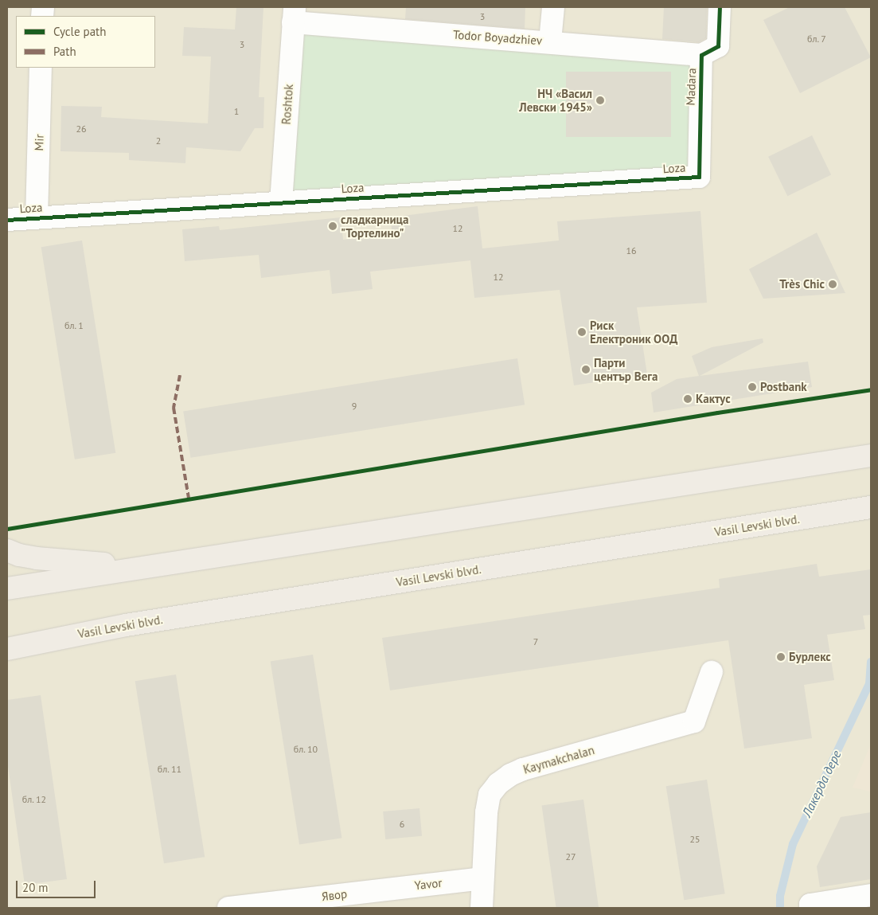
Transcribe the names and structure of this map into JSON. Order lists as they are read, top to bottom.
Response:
{
  "streets": {
    "highway": ["Vasil Levski blvd."],
    "street": [
      "Todor Boyadzhiev",
      "Madara",
      "Roshtok",
      "Mir",
      "Loza",
      "Kaymakchalan",
      "Yavor"
    ]
  },
  "crossings": [
    ["Todor Boyadzhiev", "Madara"],
    ["Todor Boyadzhiev", "Roshtok"],
    ["Madara", "Loza"],
    ["Roshtok", "Loza"],
    ["Mir", "Loza"],
    ["Kaymakchalan", "Yavor"]
  ],
  "water": ["Лакерда дере"],
  "places": [
    "НЧ «Васил Левски 1945»",
    "сладкарница \"Тортелино\"",
    "Très Chic",
    "Риск Електроник ООД",
    "Парти център Вега",
    "Postbank",
    "Кактус",
    "Бурлекс"
  ],
  "house_numbers": [
    "3",
    "бл. 7",
    "3",
    "1",
    "26",
    "2",
    "12",
    "16",
    "12",
    "бл. 1",
    "9",
    "7",
    "бл. 10",
    "бл. 11",
    "бл. 12",
    "6",
    "25",
    "27"
  ],
  "legend": ["Cycle path", "Path"],
  "scale_bar": "20 m"
}
